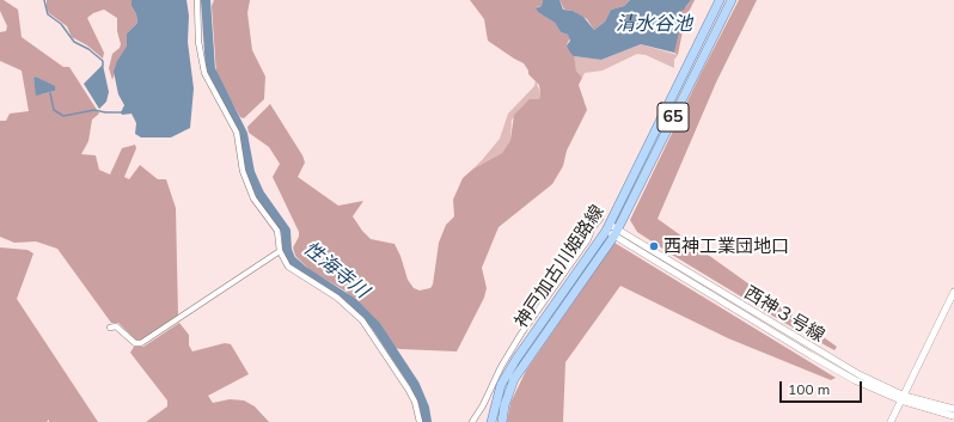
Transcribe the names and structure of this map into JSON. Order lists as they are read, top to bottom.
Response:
{
  "streets": {
    "main road": ["65", "神戸加古川姫路線"],
    "street": ["西神３号線"]
  },
  "crossings": [
    ["神戸加古川姫路線", "西神３号線"]
  ],
  "water": ["清水谷池", "性海寺川"],
  "places": ["西神工業団地口"],
  "scale_bar": "100 m"
}
